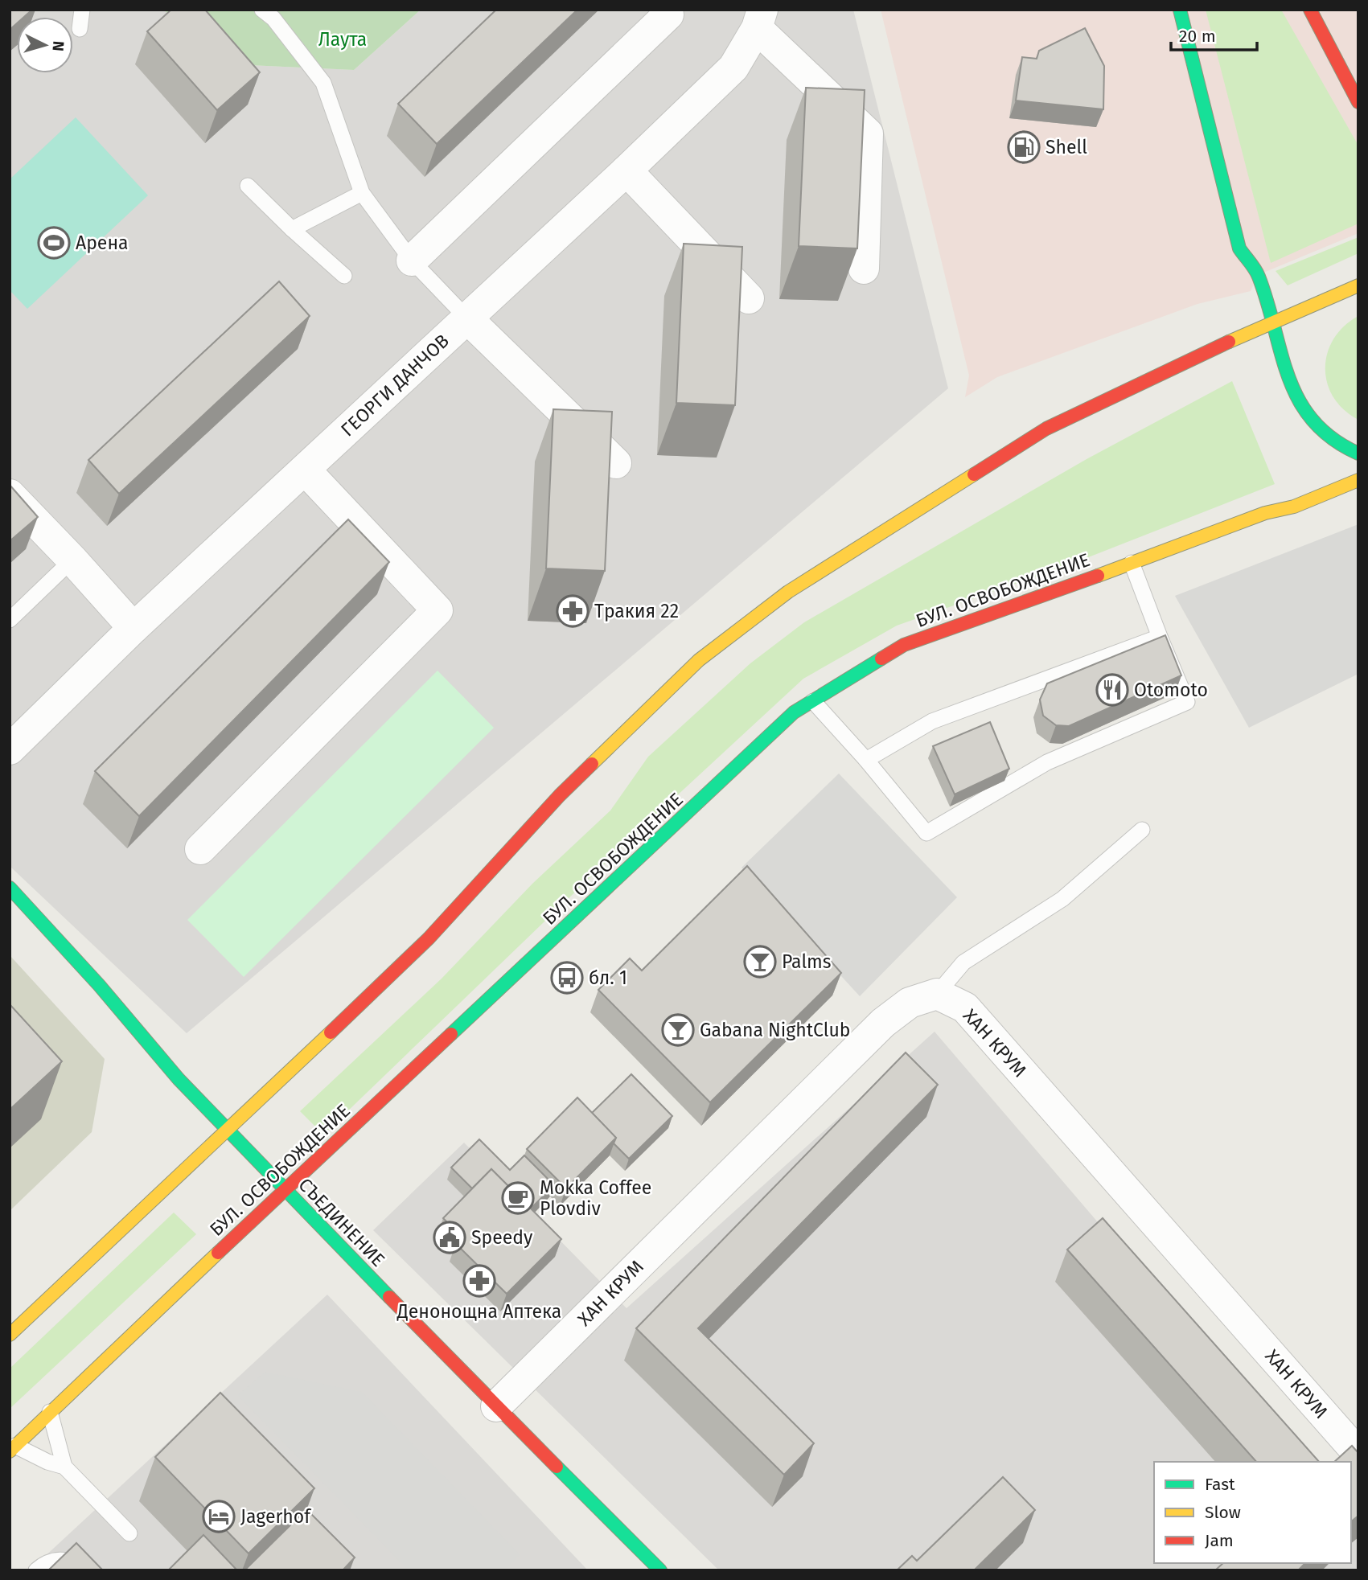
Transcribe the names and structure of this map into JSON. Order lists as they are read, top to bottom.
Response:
{
  "streets": {
    "main road": ["БУЛ. ОСВОБОЖДЕНИЕ", "СЪЕДИНЕНИЕ"],
    "street": ["ГЕОРГИ ДАНЧОВ", "ХАН КРУМ"]
  },
  "crossings": [
    ["БУЛ. ОСВОБОЖДЕНИЕ", "СЪЕДИНЕНИЕ"],
    ["ХАН КРУМ", "СЪЕДИНЕНИЕ"]
  ],
  "parks": ["Лаута"],
  "places": {
    "fuel station": ["Shell"],
    "sports": ["Арена"],
    "pharmacy": ["Тракия 22", "Денонощна Аптека"],
    "restaurant": ["Otomoto"],
    "bar": ["Palms", "Gabana NightClub"],
    "bus stop": ["бл. 1"],
    "cafe": ["Mokka Coffee Plovdiv"],
    "public building": ["Speedy"],
    "hotel": ["Jagerhof"]
  },
  "legend": ["Fast", "Slow", "Jam"],
  "scale_bar": "20 m",
  "north": "right"
}
